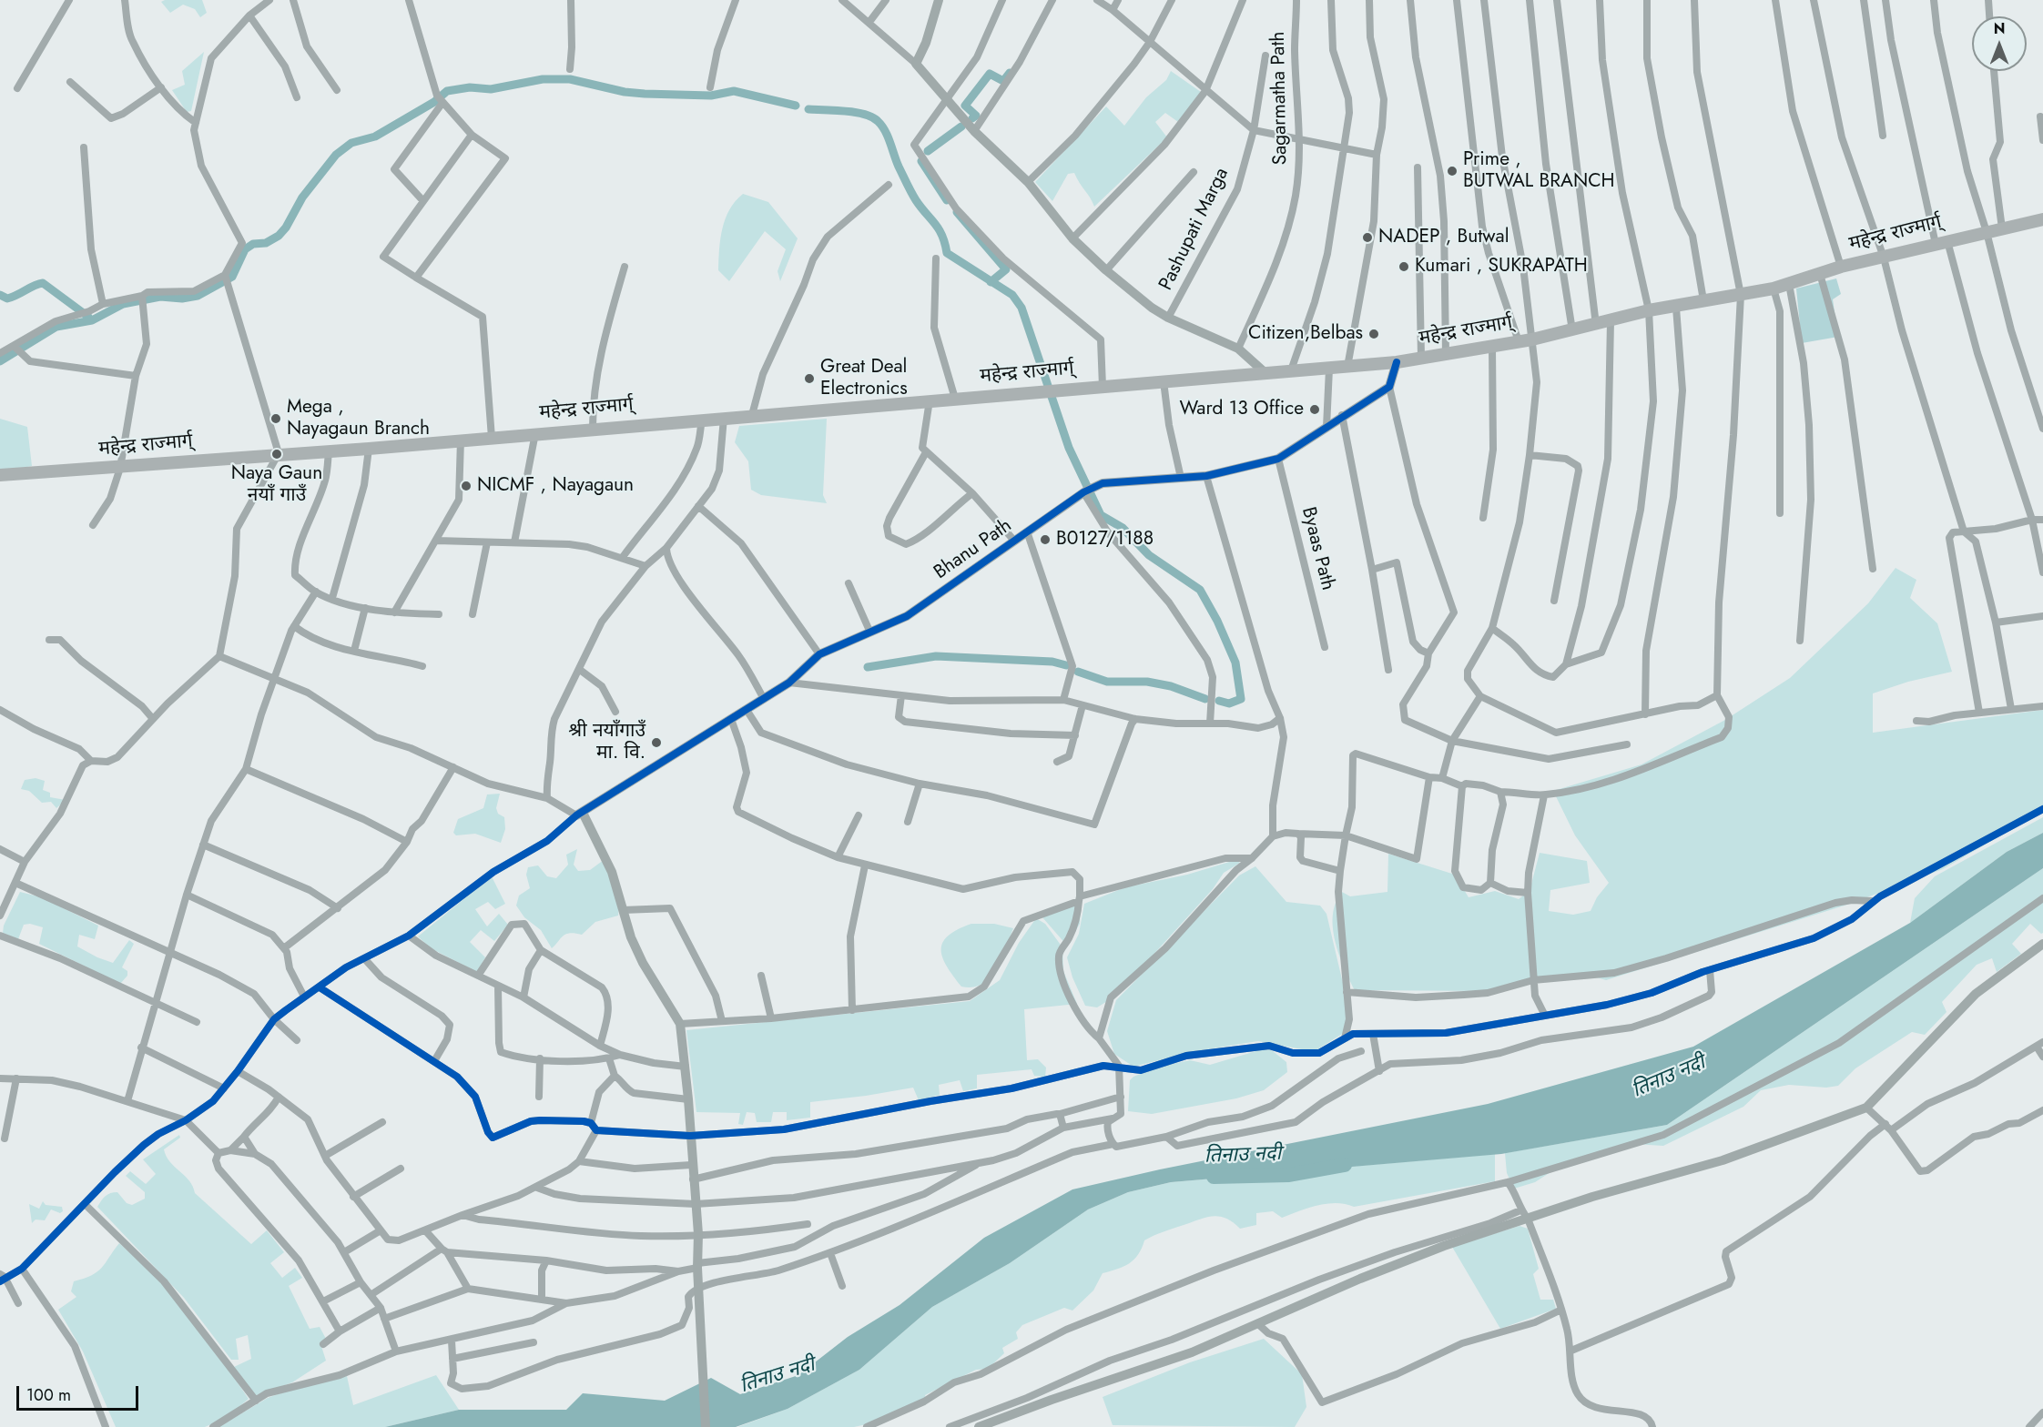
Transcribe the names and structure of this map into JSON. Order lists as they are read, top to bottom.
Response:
{
  "streets": {
    "highway": ["महेन्द्र राज्मार्ग्"],
    "street": [
      "Sagarmatha Path",
      "Pashupati Marga",
      "Byaas Path",
      "Bhanu Path"
    ]
  },
  "crossings": [
    ["Byaas Path", "Bhanu Path"]
  ],
  "water": ["तिनाउ नदी"],
  "places": [
    "Prime , BUTWAL BRANCH",
    "NADEP , Butwal",
    "Kumari , SUKRAPATH",
    "Citizen,Belbas",
    "Great Deal Electronics",
    "Ward 13 Office",
    "Mega , Nayagaun Branch",
    "Naya Gaun नयाँ गाउँ",
    "NICMF , Nayagaun",
    "B0127/1188",
    "श्री नयाँगाउँ मा. वि."
  ],
  "scale_bar": "100 m",
  "north": "top"
}
